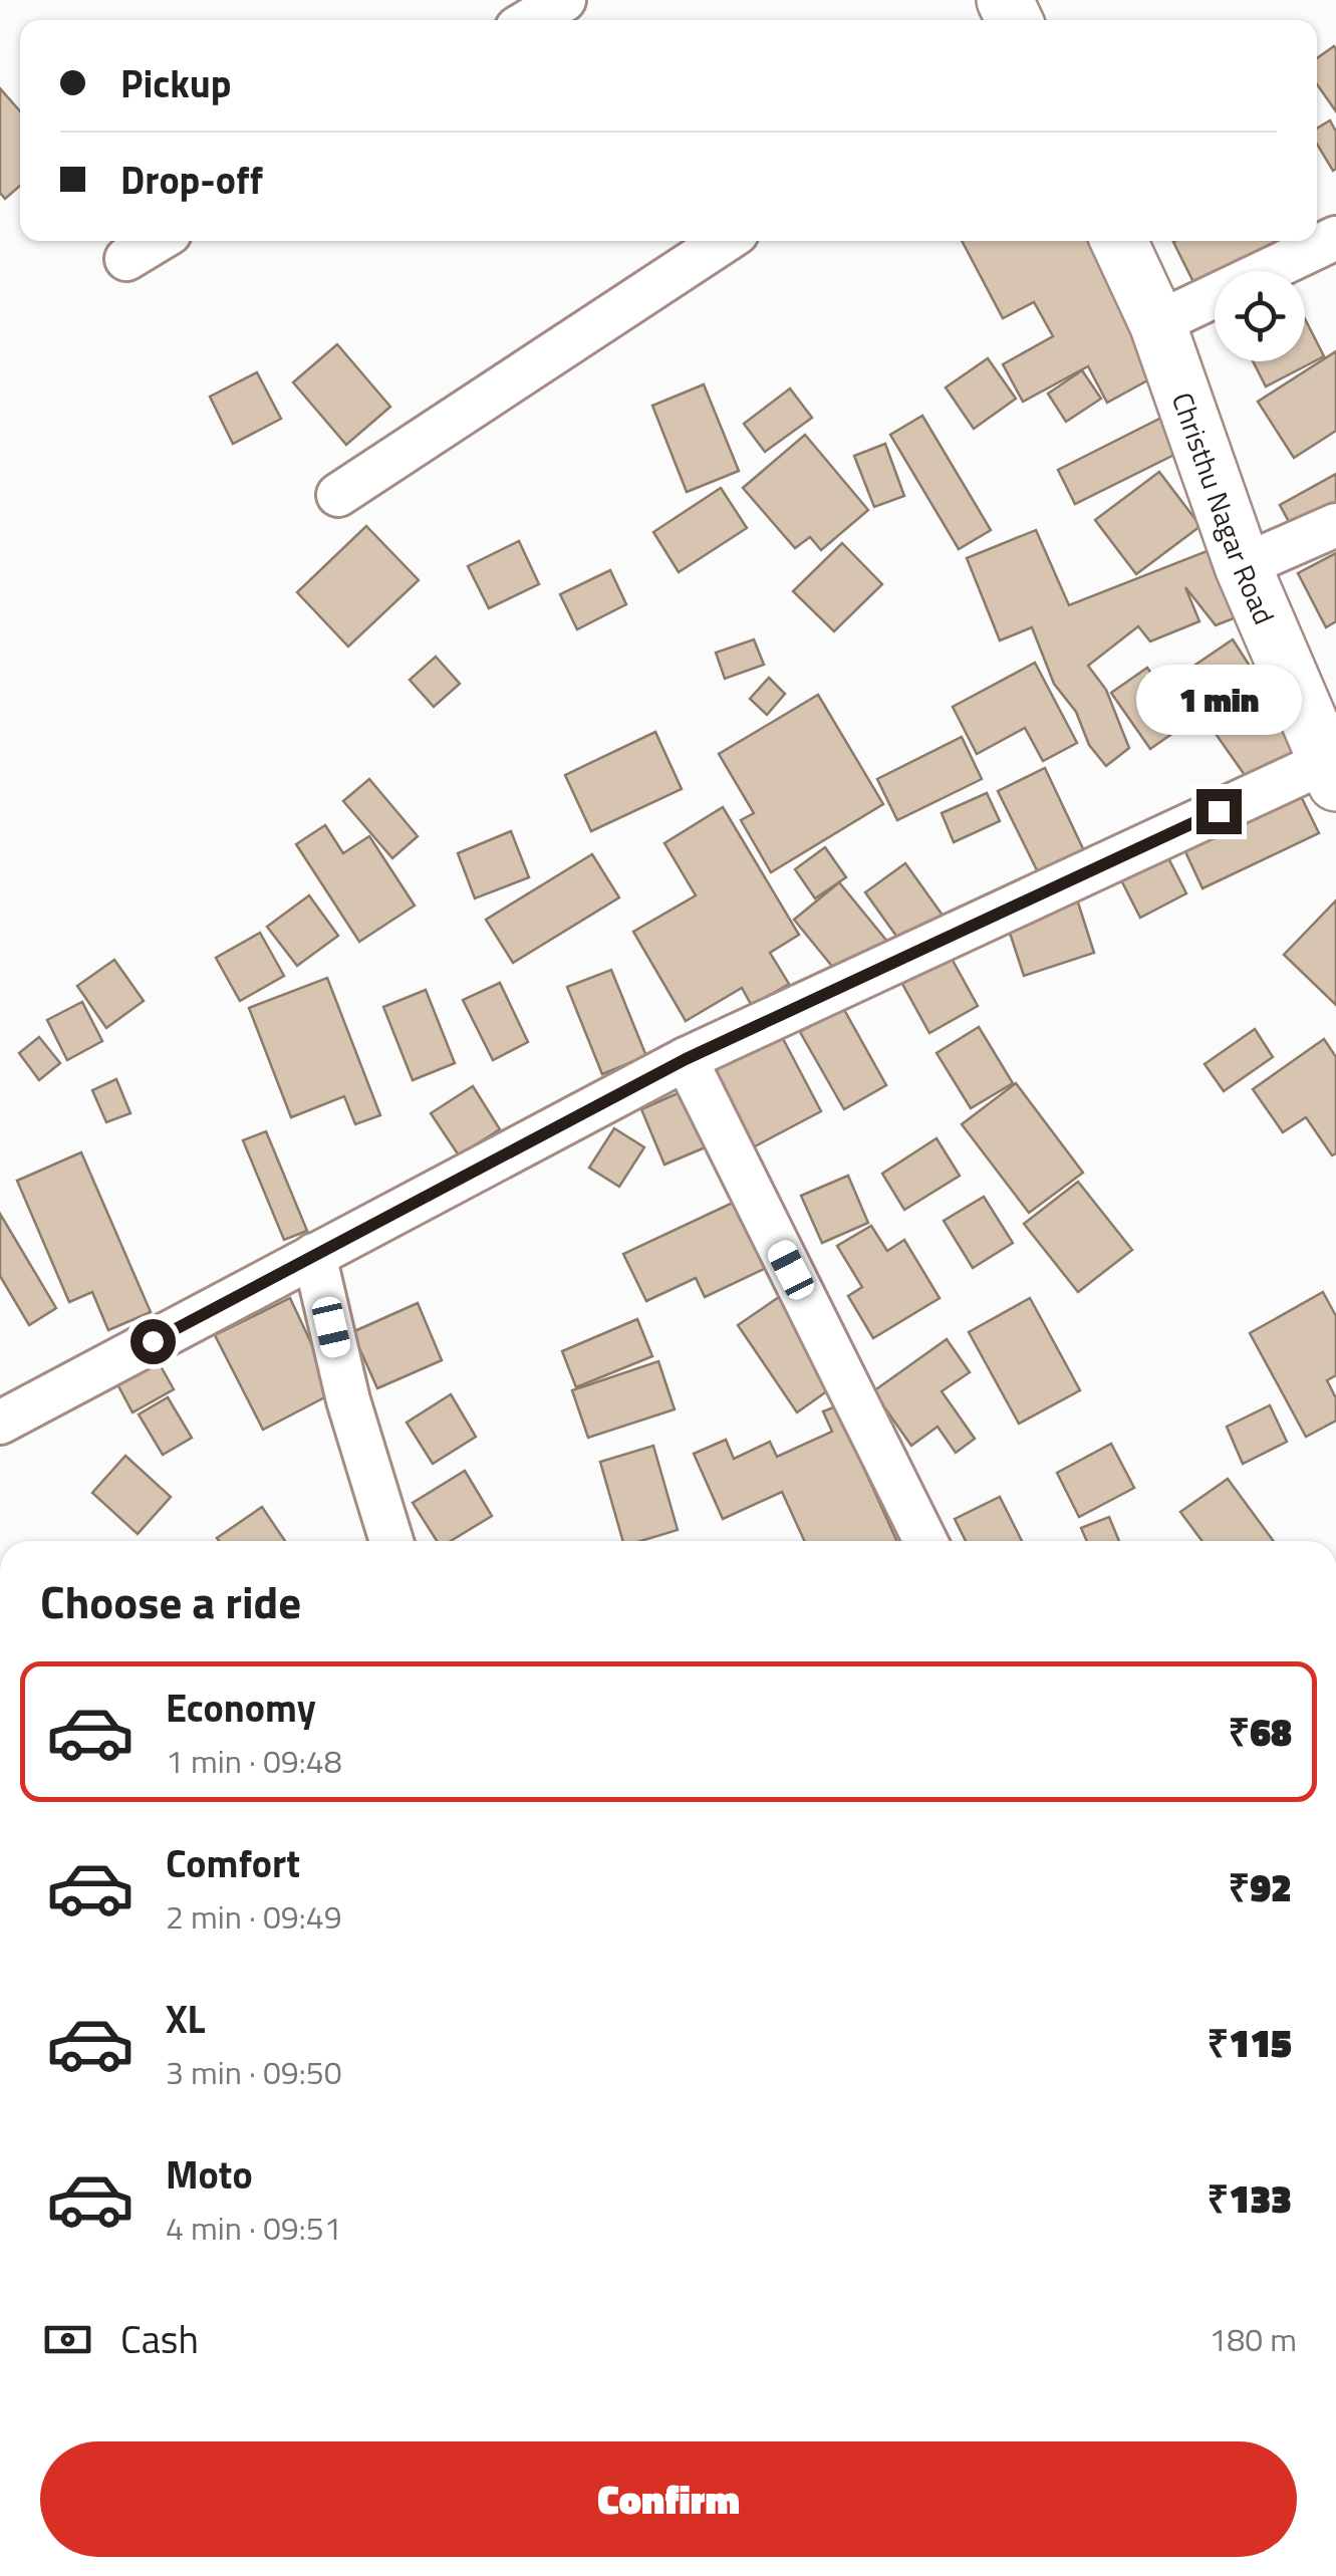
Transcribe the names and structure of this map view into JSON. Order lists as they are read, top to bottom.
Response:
{
  "streets": {
    "street": ["Christhu Nagar Road"]
  },
  "page": {
    "banner": ["Pickup", "Drop-off"],
    "bubble": "1 min",
    "heading": "Choose a ride",
    "list": [
      {
        "name": "Economy",
        "note": "1 min · 09:48",
        "value": "₹68"
      },
      {
        "name": "Comfort",
        "note": "2 min · 09:49",
        "value": "₹92"
      },
      {
        "name": "XL",
        "note": "3 min · 09:50",
        "value": "₹115"
      },
      {
        "name": "Moto",
        "note": "4 min · 09:51",
        "value": "₹133"
      }
    ],
    "pay": ["Cash", "180 m"],
    "buttons": "Confirm"
  }
}
